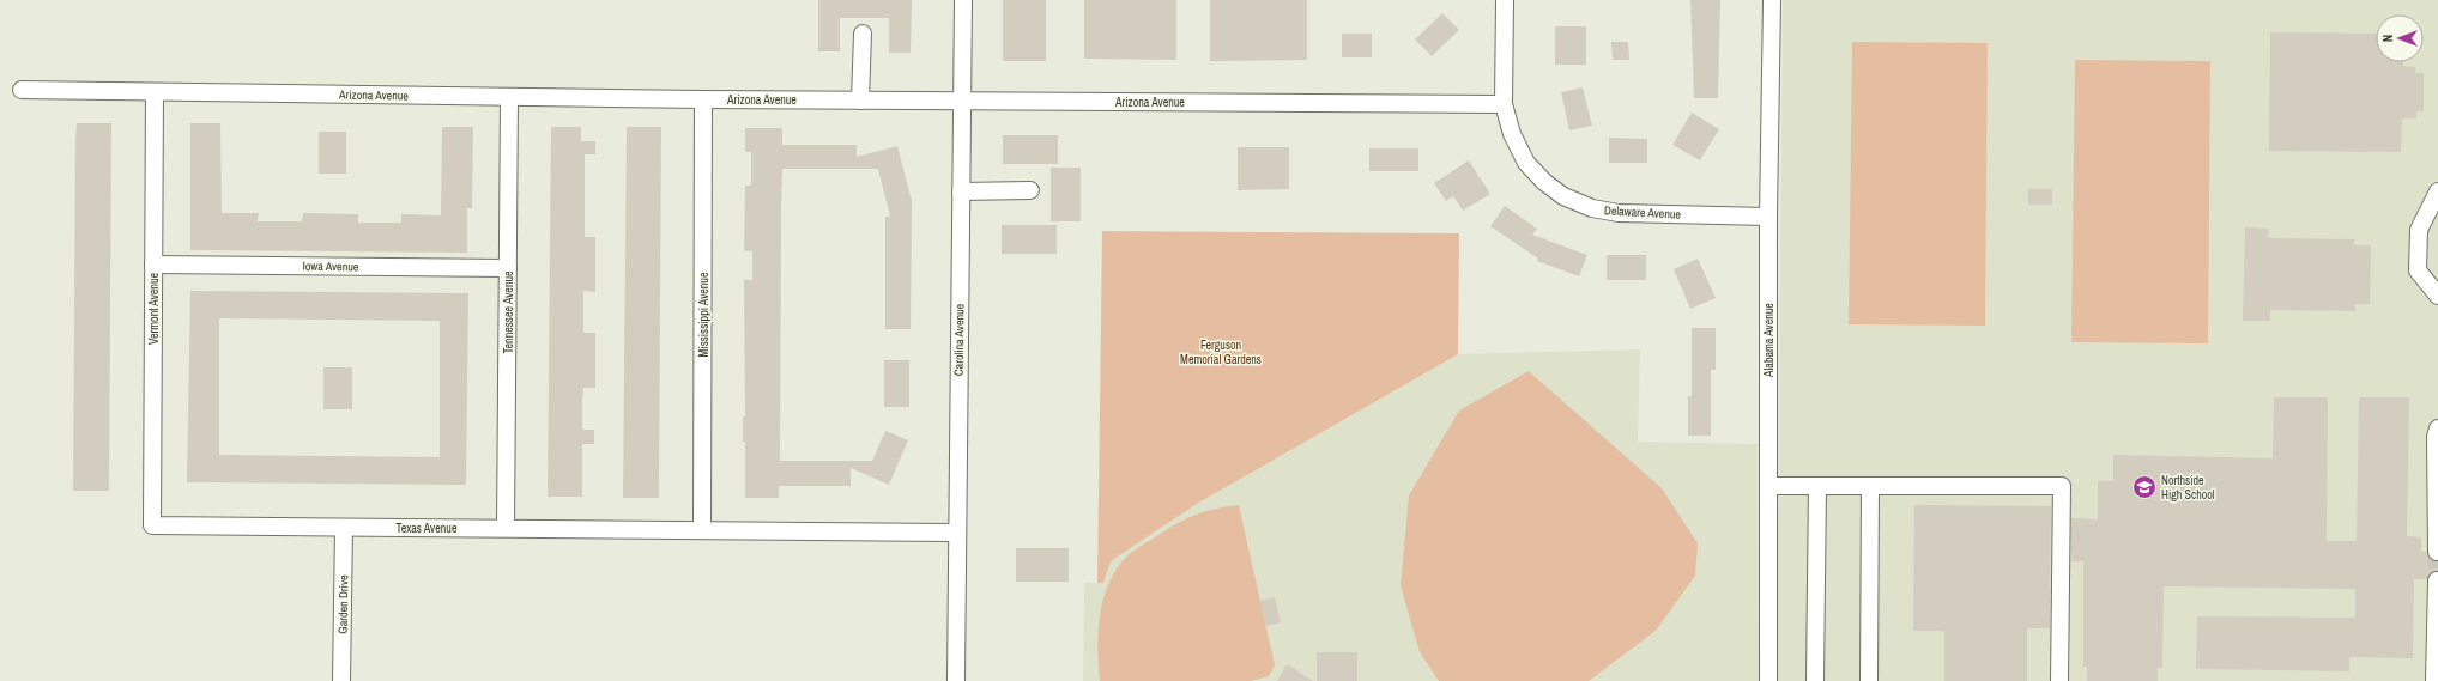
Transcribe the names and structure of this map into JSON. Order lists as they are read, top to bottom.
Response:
{
  "streets": {
    "street": [
      "Arizona Avenue",
      "Delaware Avenue",
      "Iowa Avenue",
      "Vermont Avenue",
      "Tennessee Avenue",
      "Mississippi Avenue",
      "Carolina Avenue",
      "Alabama Avenue",
      "Texas Avenue",
      "Garden Drive"
    ]
  },
  "crossings": [
    ["Arizona Avenue", "Delaware Avenue"],
    ["Arizona Avenue", "Vermont Avenue"],
    ["Arizona Avenue", "Tennessee Avenue"],
    ["Arizona Avenue", "Mississippi Avenue"],
    ["Arizona Avenue", "Carolina Avenue"],
    ["Delaware Avenue", "Alabama Avenue"],
    ["Iowa Avenue", "Vermont Avenue"],
    ["Iowa Avenue", "Tennessee Avenue"],
    ["Vermont Avenue", "Texas Avenue"],
    ["Tennessee Avenue", "Texas Avenue"],
    ["Mississippi Avenue", "Texas Avenue"],
    ["Carolina Avenue", "Texas Avenue"],
    ["Texas Avenue", "Garden Drive"]
  ],
  "parks": ["Ferguson Memorial Gardens"],
  "places": {
    "school or university": ["Northside High School"]
  },
  "north": "left"
}
